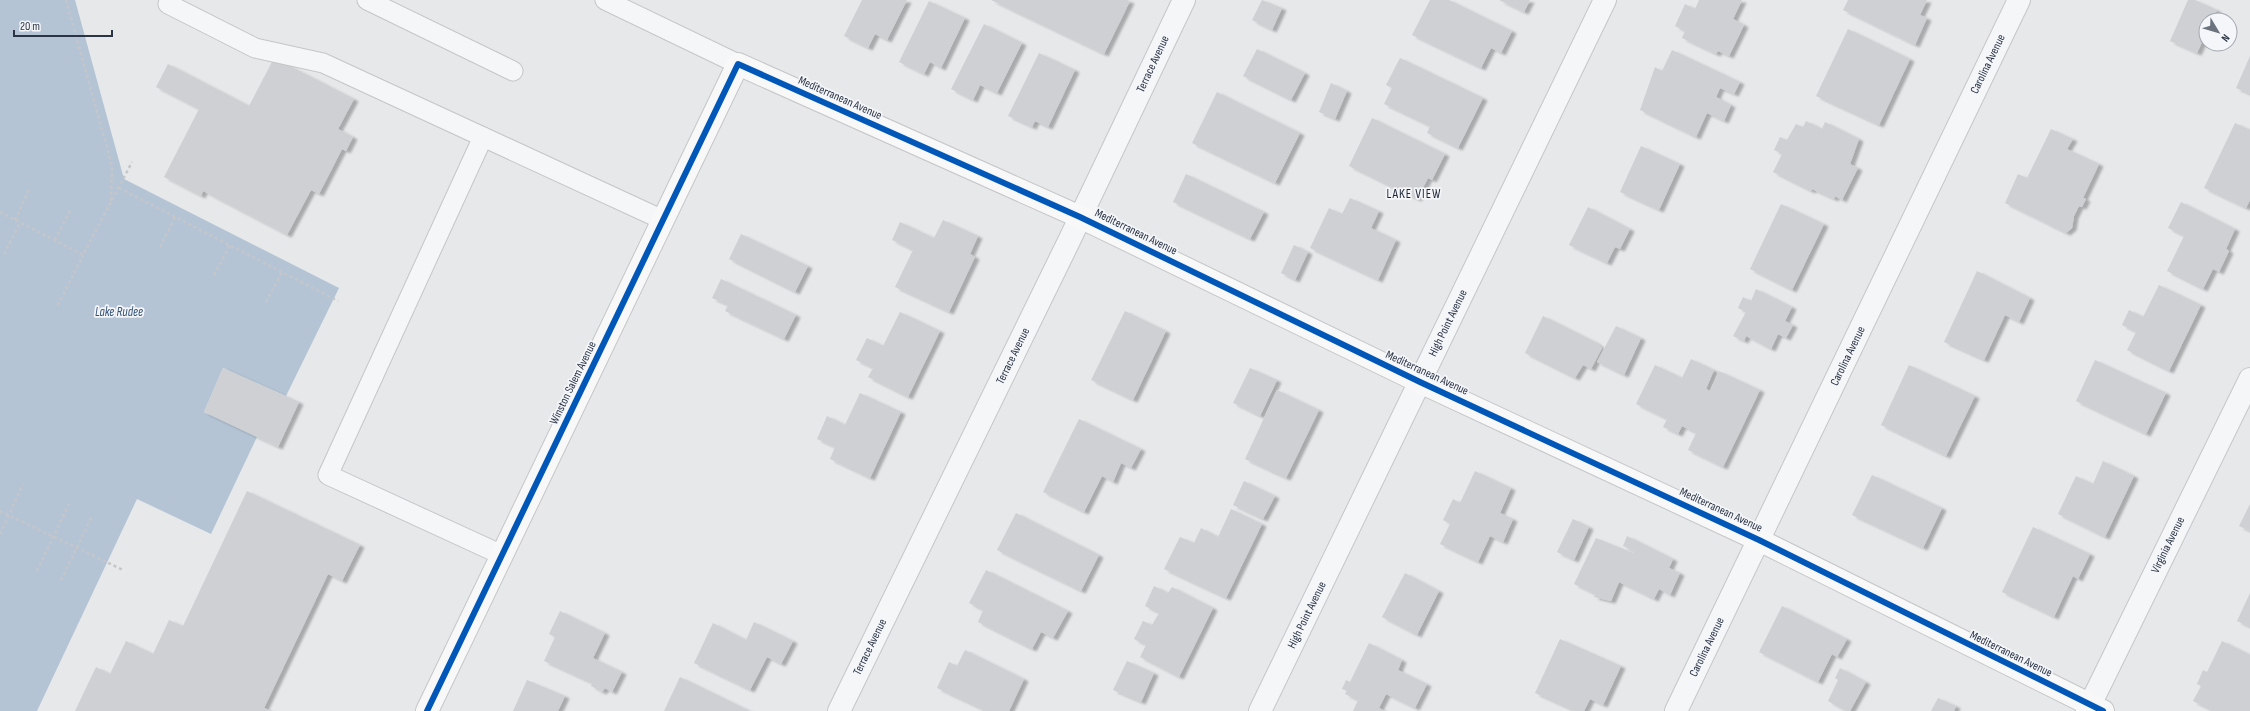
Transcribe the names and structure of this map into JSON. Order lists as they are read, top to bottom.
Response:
{
  "streets": {
    "street": [
      "Terrace Avenue",
      "Carolina Avenue",
      "Mediterranean Avenue",
      "High Point Avenue",
      "Winston Salem Avenue",
      "Virginia Avenue"
    ]
  },
  "crossings": [
    ["Terrace Avenue", "Mediterranean Avenue"],
    ["Carolina Avenue", "Mediterranean Avenue"],
    ["Mediterranean Avenue", "High Point Avenue"],
    ["Mediterranean Avenue", "Winston Salem Avenue"],
    ["Mediterranean Avenue", "Virginia Avenue"]
  ],
  "districts": ["LAKE VIEW"],
  "water": ["Lake Rudee"],
  "scale_bar": "20 m",
  "north": "bottom right"
}
